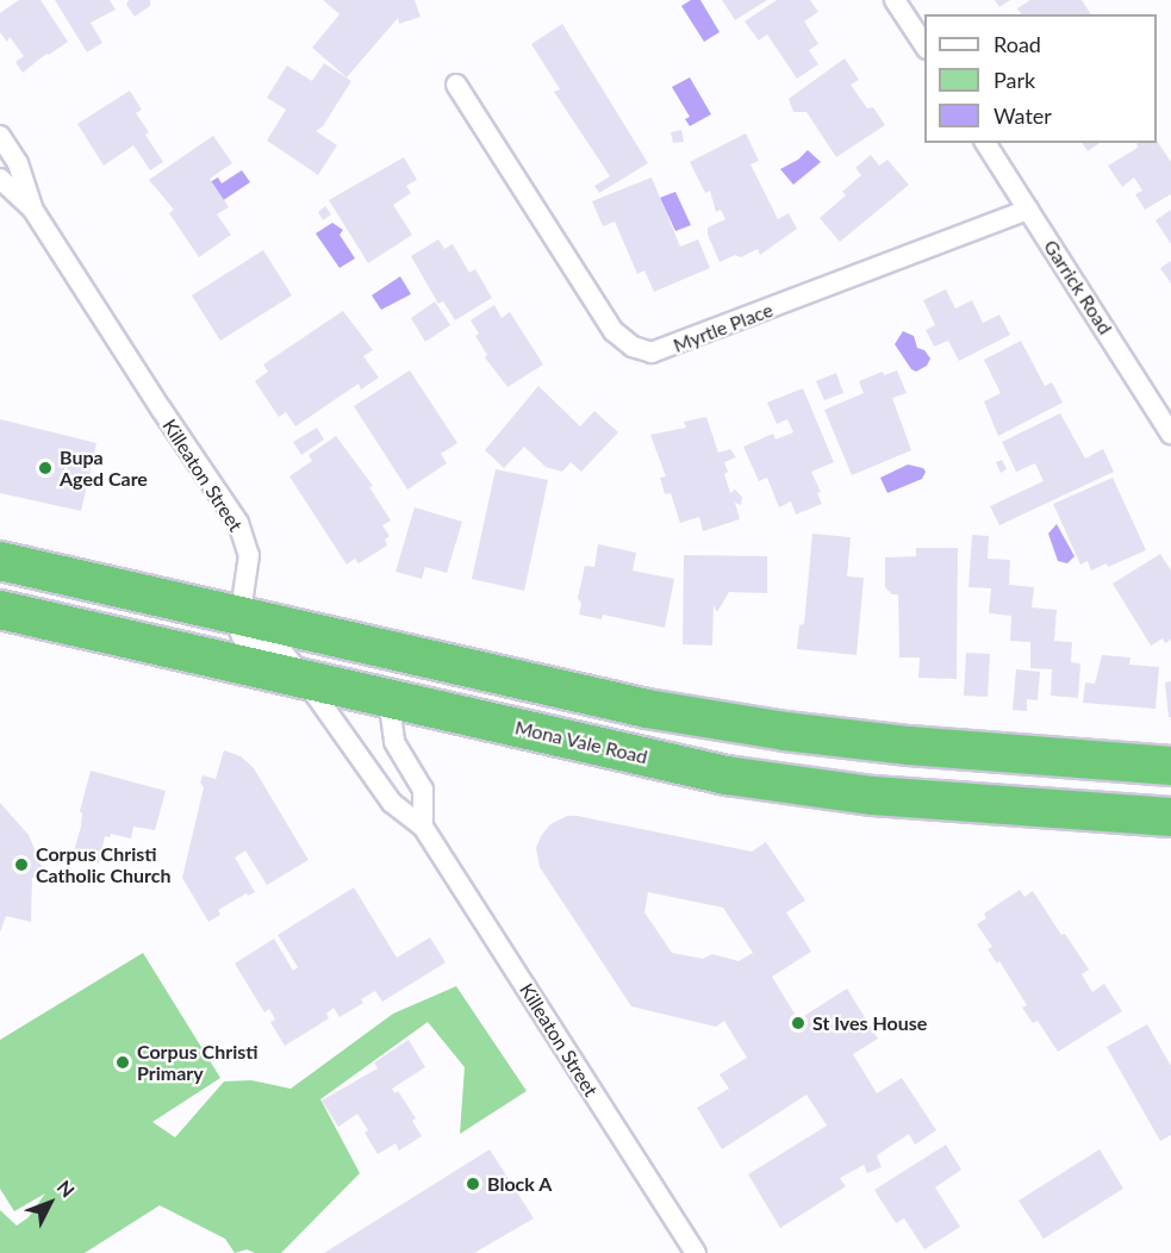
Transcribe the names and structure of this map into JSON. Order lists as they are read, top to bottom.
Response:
{
  "streets": {
    "highway": ["Mona Vale Road"],
    "street": ["Garrick Road", "Myrtle Place", "Killeaton Street"]
  },
  "crossings": [
    ["Garrick Road", "Myrtle Place"],
    ["Killeaton Street", "Mona Vale Road"]
  ],
  "places": [
    "Bupa Aged Care",
    "Corpus Christi Catholic Church",
    "St Ives House",
    "Corpus Christi Primary",
    "Block A"
  ],
  "legend": ["Road", "Park", "Water"],
  "north": "top right"
}
